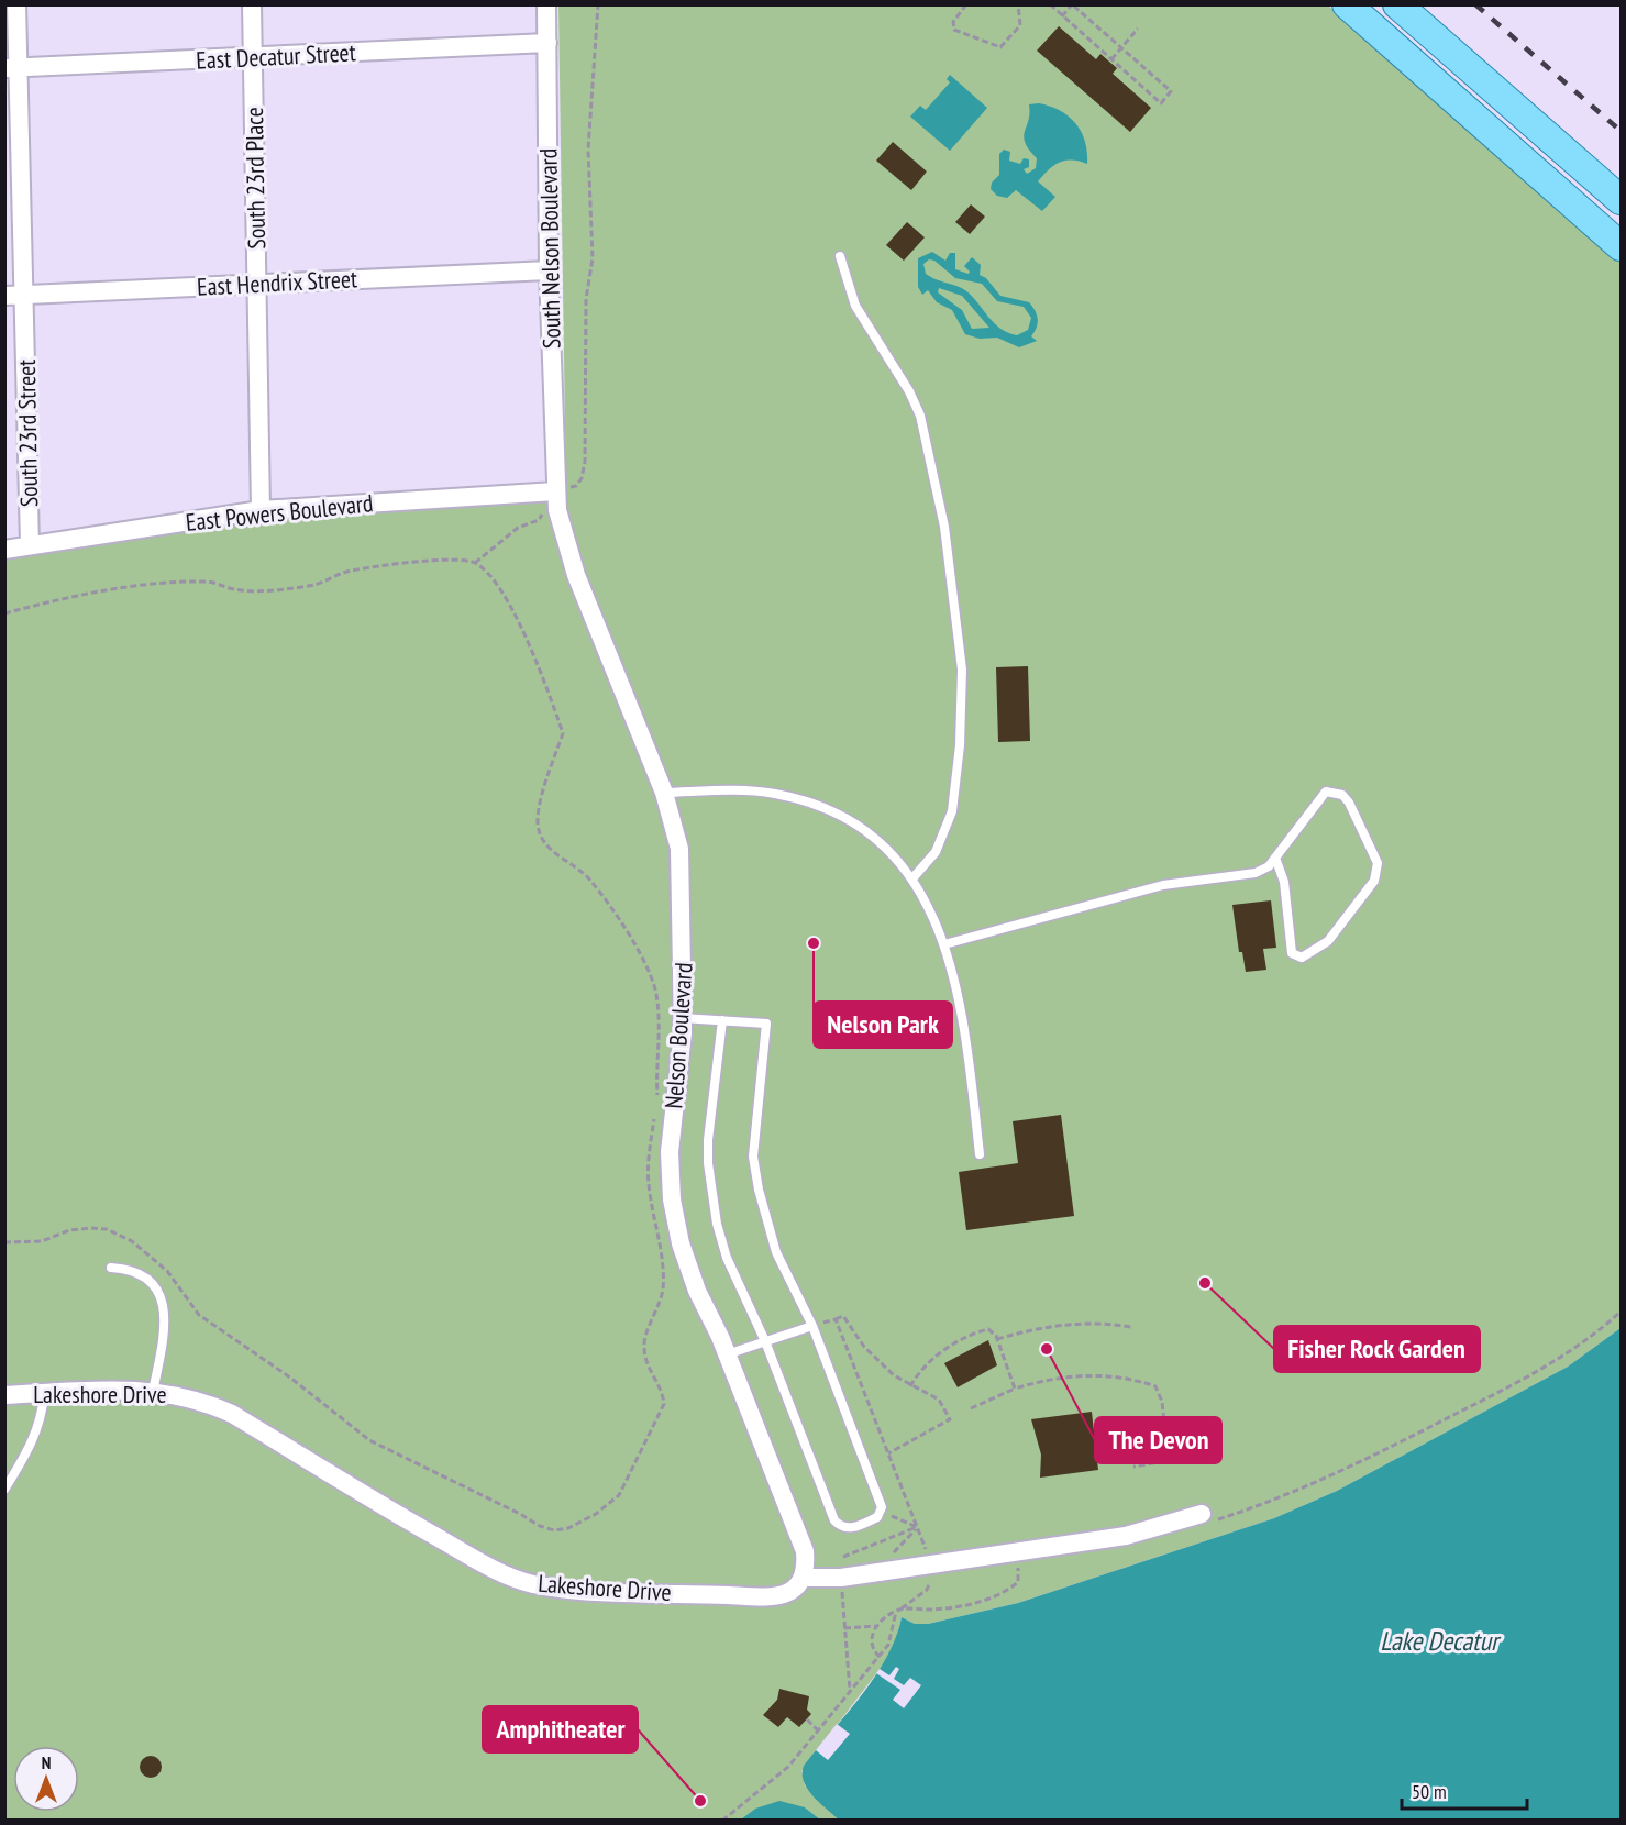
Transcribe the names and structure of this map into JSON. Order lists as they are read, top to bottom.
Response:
{
  "streets": {
    "street": [
      "East Decatur Street",
      "South 23rd Place",
      "South Nelson Boulevard",
      "East Hendrix Street",
      "South 23rd Street",
      "East Powers Boulevard",
      "Nelson Boulevard",
      "Lakeshore Drive"
    ]
  },
  "crossings": [
    ["East Decatur Street", "South 23rd Place"],
    ["East Decatur Street", "South Nelson Boulevard"],
    ["East Decatur Street", "South 23rd Street"],
    ["South 23rd Place", "East Hendrix Street"],
    ["South 23rd Place", "East Powers Boulevard"],
    ["South Nelson Boulevard", "East Hendrix Street"],
    ["South Nelson Boulevard", "East Powers Boulevard"],
    ["South Nelson Boulevard", "Nelson Boulevard"],
    ["East Hendrix Street", "South 23rd Street"],
    ["South 23rd Street", "East Powers Boulevard"],
    ["East Powers Boulevard", "Nelson Boulevard"],
    ["Nelson Boulevard", "Lakeshore Drive"]
  ],
  "water": ["Lake Decatur"],
  "places": [
    "Nelson Park",
    "Fisher Rock Garden",
    "The Devon",
    "Amphitheater"
  ],
  "scale_bar": "50 m",
  "north": "top"
}
